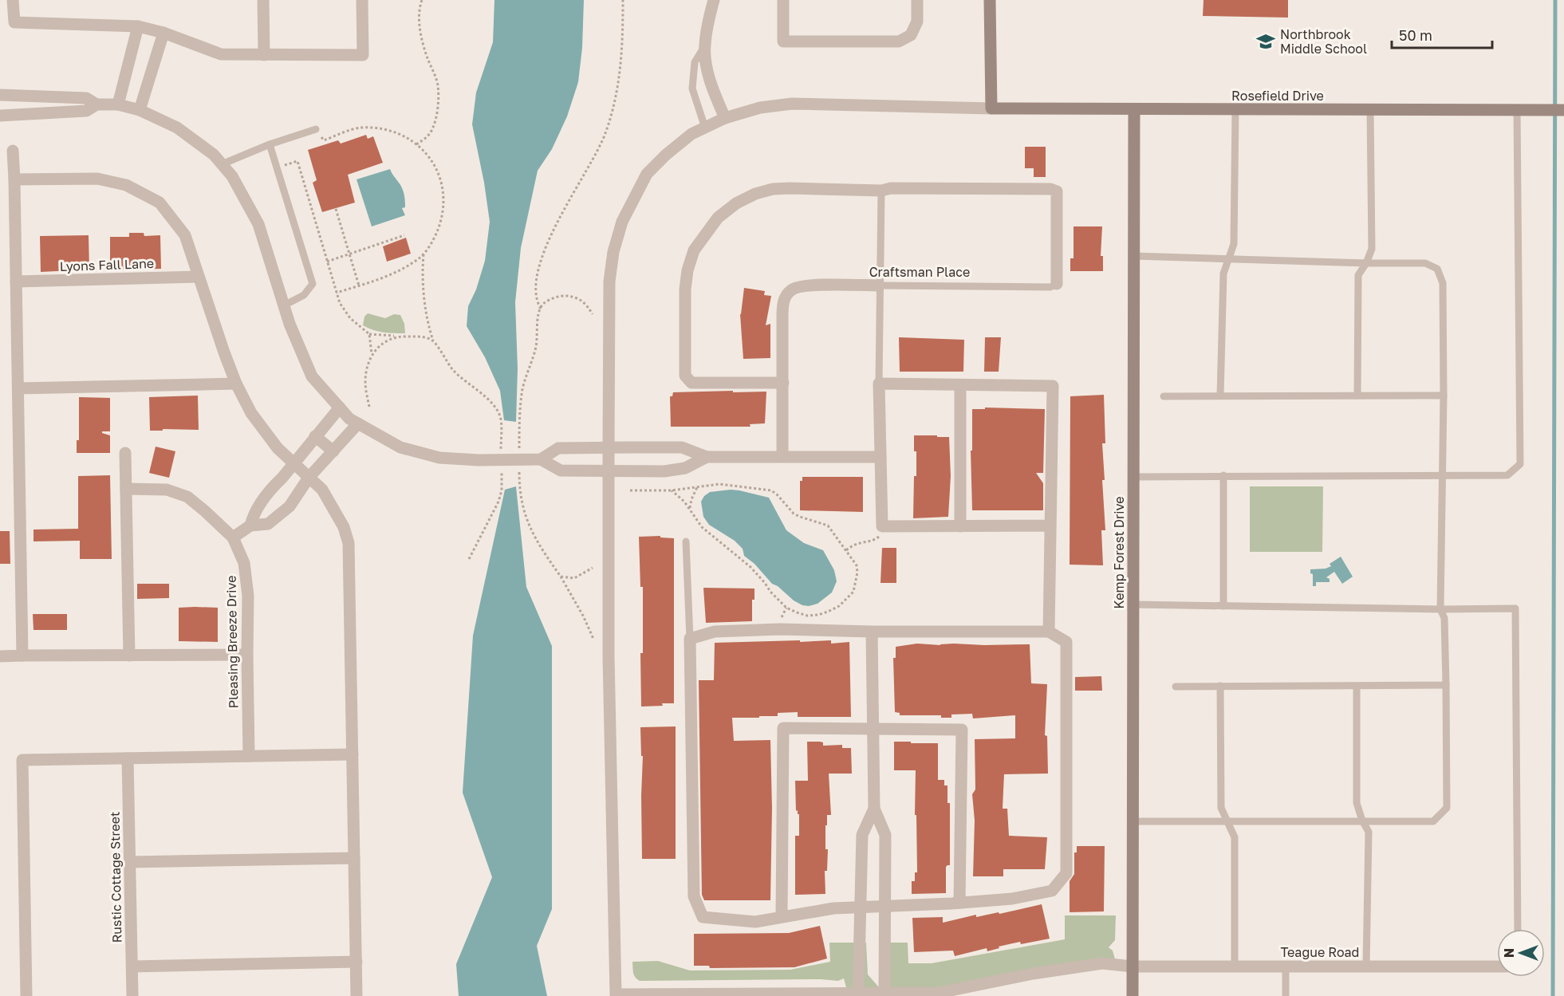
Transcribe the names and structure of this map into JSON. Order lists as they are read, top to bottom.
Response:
{
  "streets": {
    "street": [
      "Rosefield Drive",
      "Lyons Fall Lane",
      "Craftsman Place",
      "Kemp Forest Drive",
      "Pleasing Breeze Drive",
      "Rustic Cottage Street",
      "Teague Road"
    ]
  },
  "crossings": [
    ["Rosefield Drive", "Kemp Forest Drive"],
    ["Kemp Forest Drive", "Teague Road"]
  ],
  "places": {
    "school or university": ["Northbrook Middle School"]
  },
  "scale_bar": "50 m",
  "north": "left"
}
